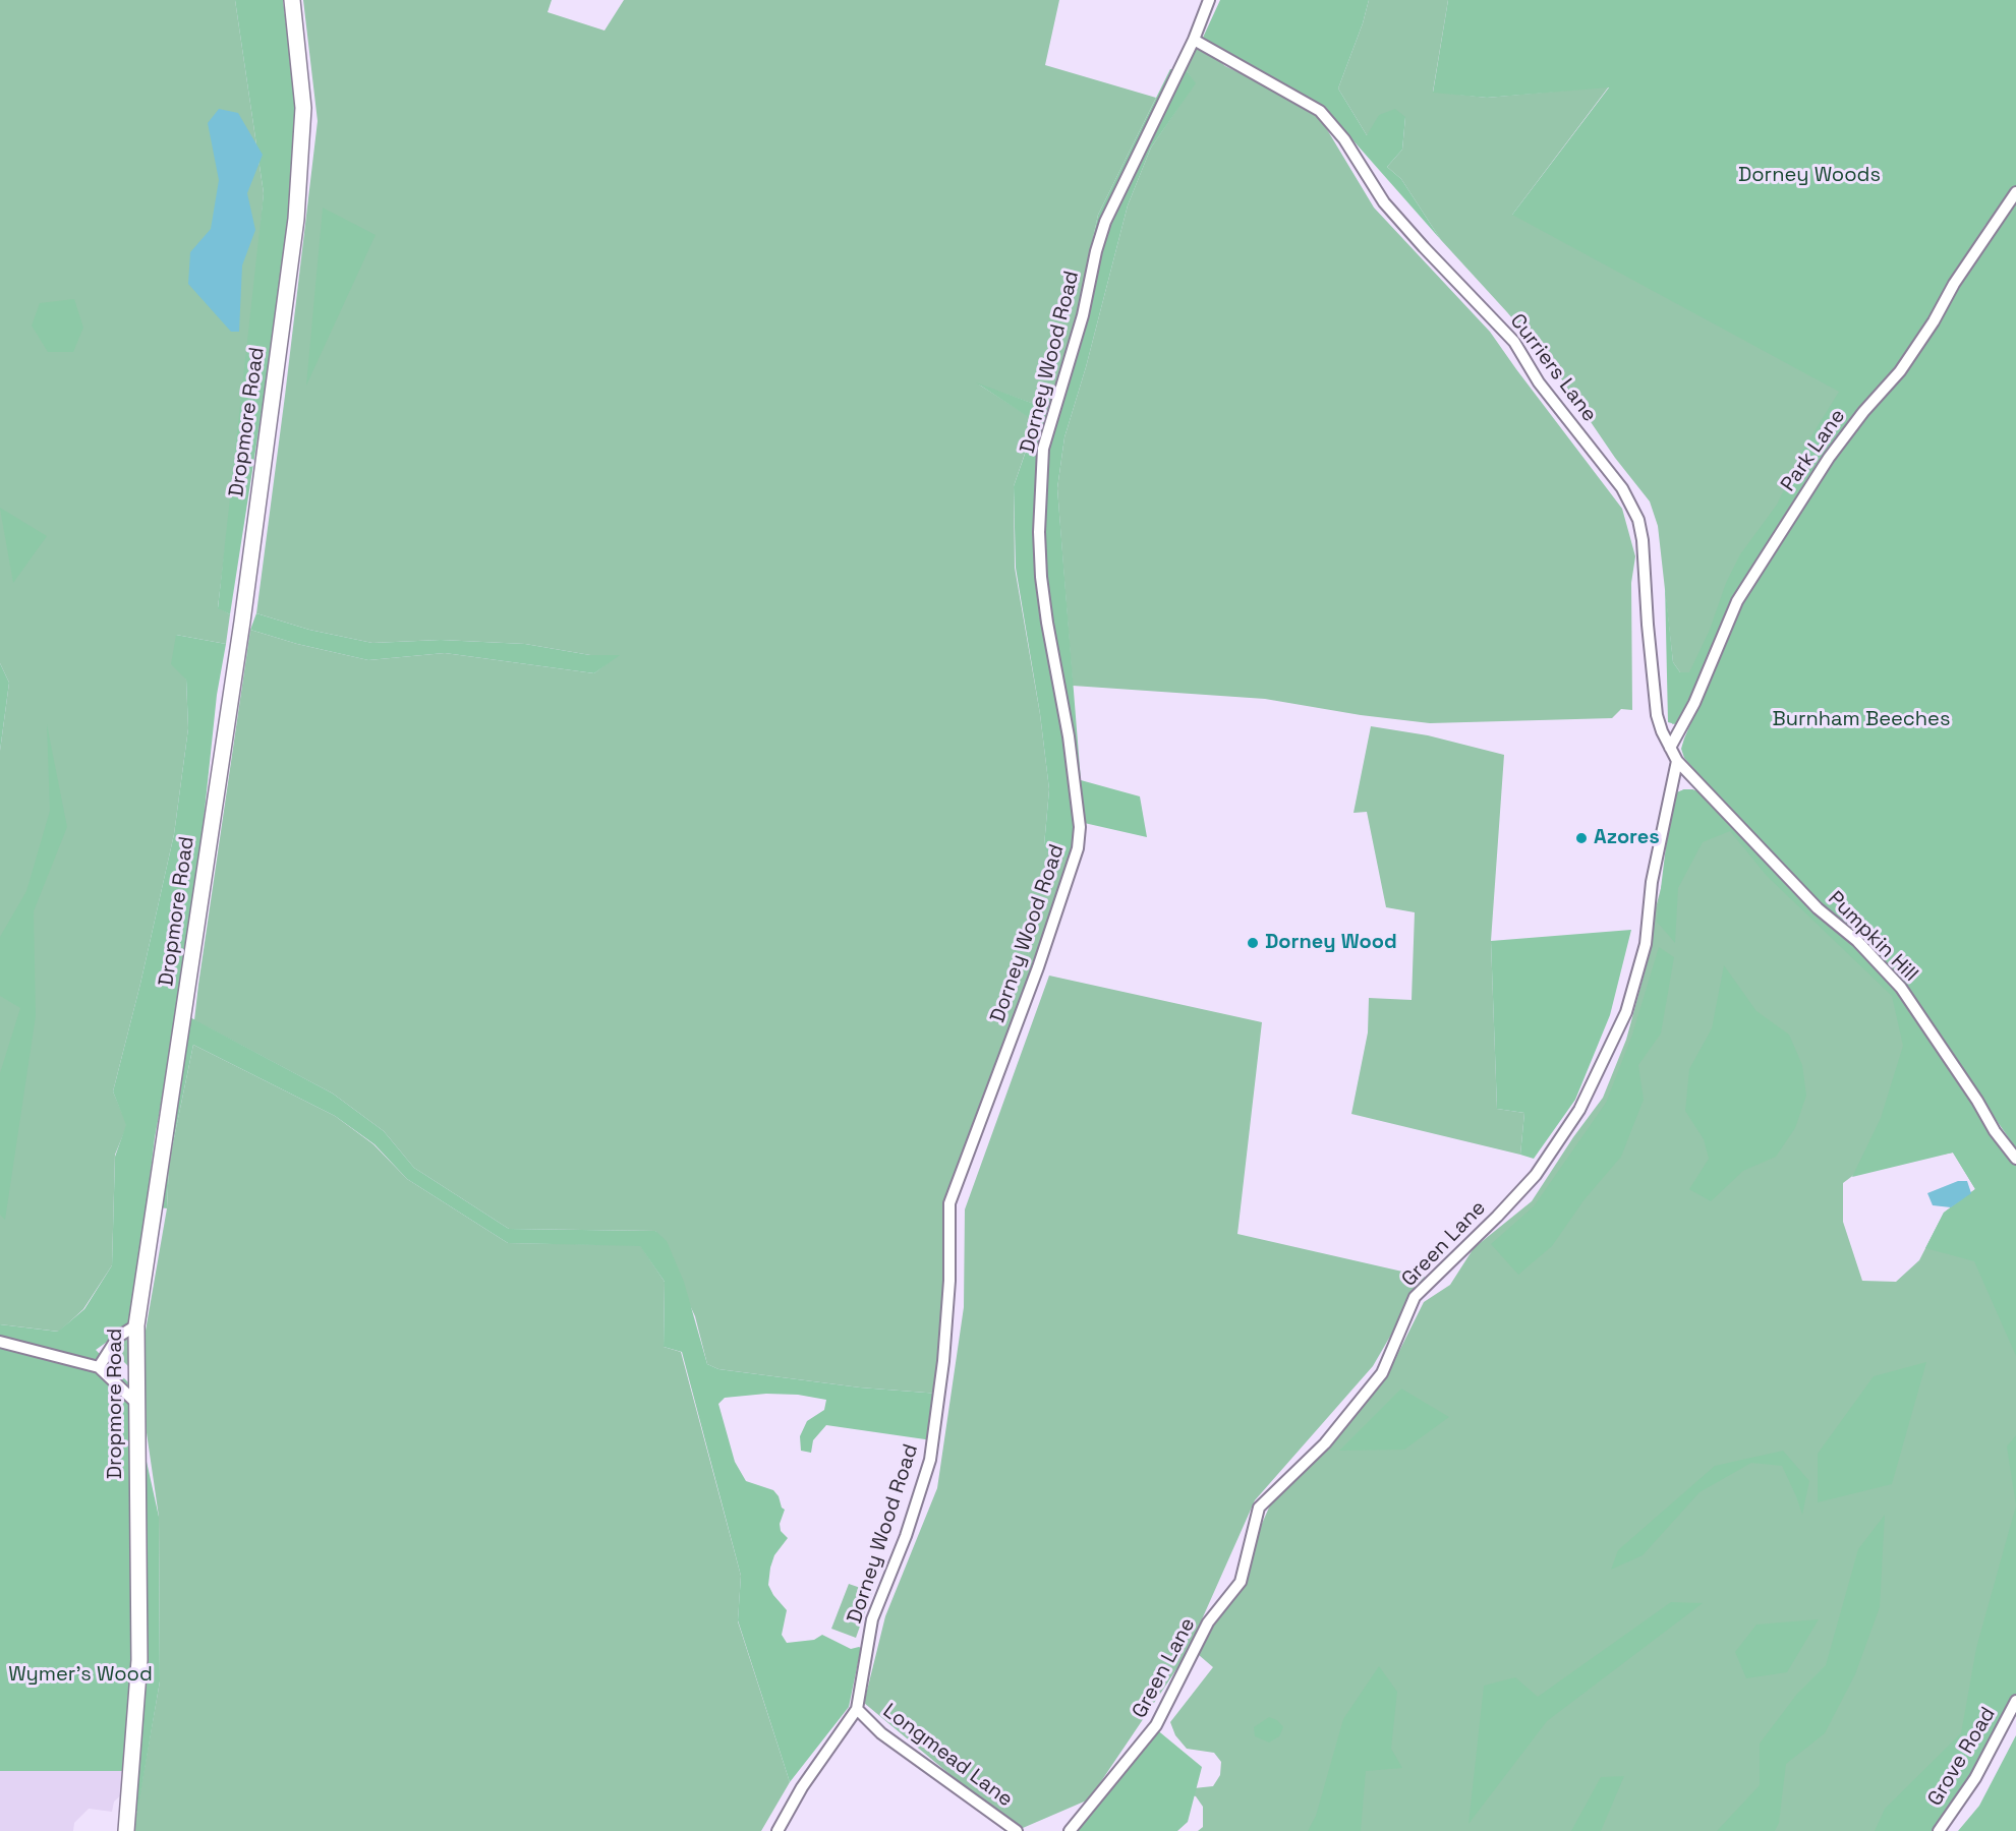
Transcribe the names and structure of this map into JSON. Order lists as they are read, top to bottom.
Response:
{
  "streets": {
    "street": [
      "Dorney Wood Road",
      "Curriers Lane",
      "Dropmore Road",
      "Park Lane",
      "Pumpkin Hill",
      "Green Lane",
      "Longmead Lane",
      "Grove Road"
    ]
  },
  "crossings": [
    ["Dorney Wood Road", "Curriers Lane"],
    ["Dorney Wood Road", "Longmead Lane"],
    ["Curriers Lane", "Park Lane"],
    ["Curriers Lane", "Pumpkin Hill"],
    ["Curriers Lane", "Green Lane"],
    ["Pumpkin Hill", "Green Lane"]
  ],
  "parks": ["Dorney Woods", "Burnham Beeches", "Wymer's Wood"],
  "places": ["Azores", "Dorney Wood"]
}
